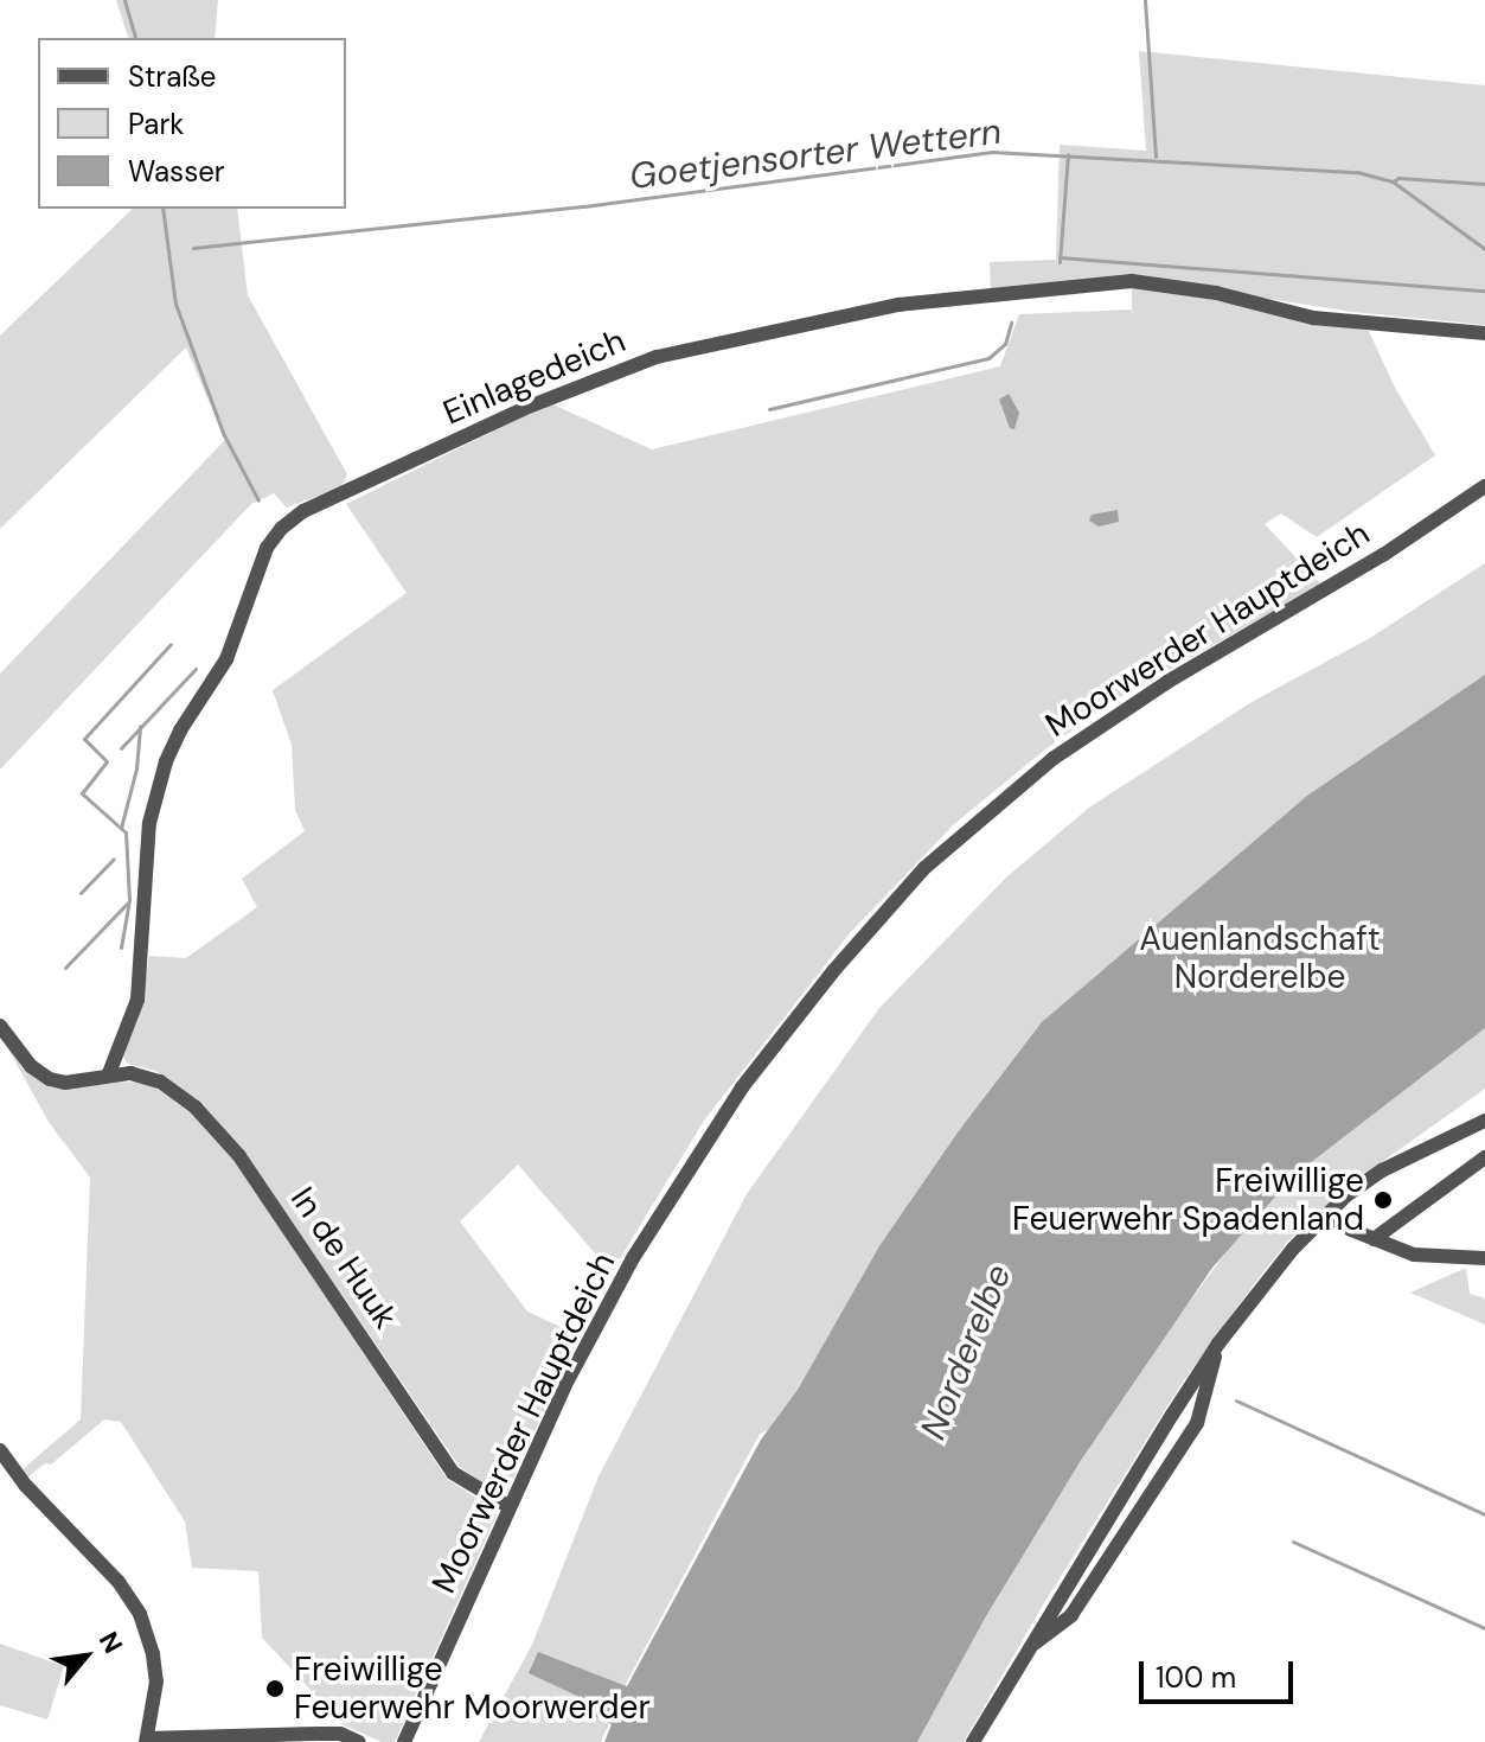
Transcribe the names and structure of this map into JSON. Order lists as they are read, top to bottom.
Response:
{
  "streets": {
    "street": ["Einlagedeich", "Moorwerder Hauptdeich", "In de Huuk"]
  },
  "crossings": [
    ["Einlagedeich", "In de Huuk"],
    ["Moorwerder Hauptdeich", "In de Huuk"]
  ],
  "water": ["Goetjensorter Wettern", "Norderelbe"],
  "parks": ["Auenlandschaft Norderelbe"],
  "places": ["Freiwillige Feuerwehr Spadenland", "Freiwillige Feuerwehr Moorwerder"],
  "legend": ["Straße", "Park", "Wasser"],
  "scale_bar": "100 m",
  "north": "top right"
}
